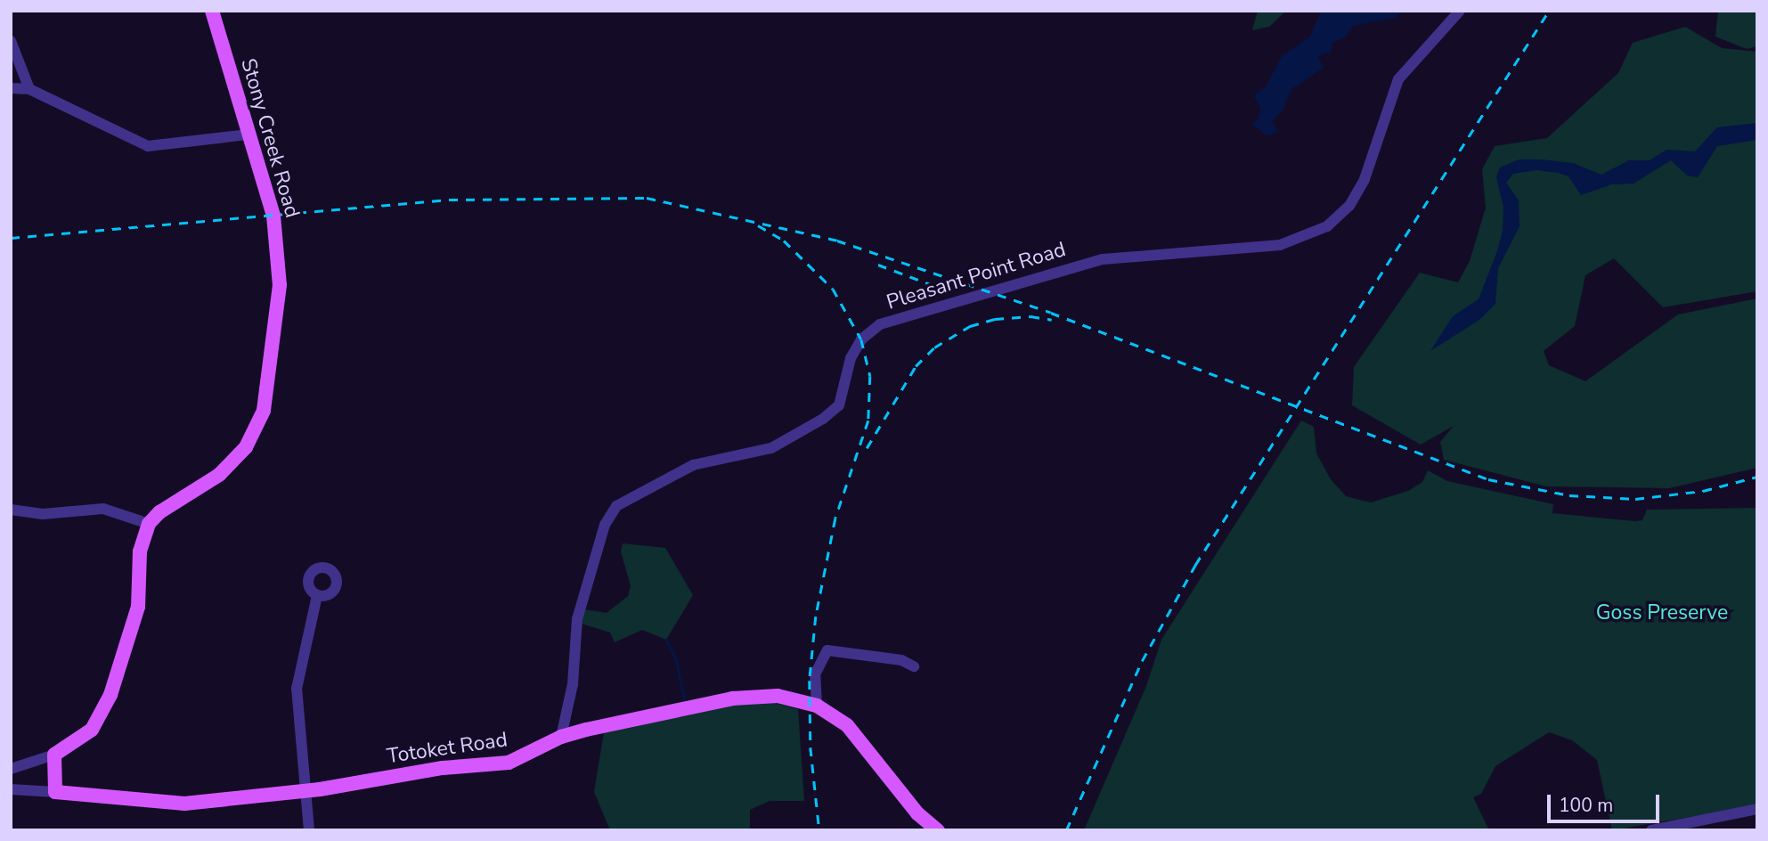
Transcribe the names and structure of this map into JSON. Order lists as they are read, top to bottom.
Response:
{
  "streets": {
    "main road": ["Stony Creek Road", "Totoket Road"],
    "street": ["Pleasant Point Road"]
  },
  "crossings": [
    ["Pleasant Point Road", "Totoket Road"]
  ],
  "parks": ["Goss Preserve"],
  "scale_bar": "100 m"
}
